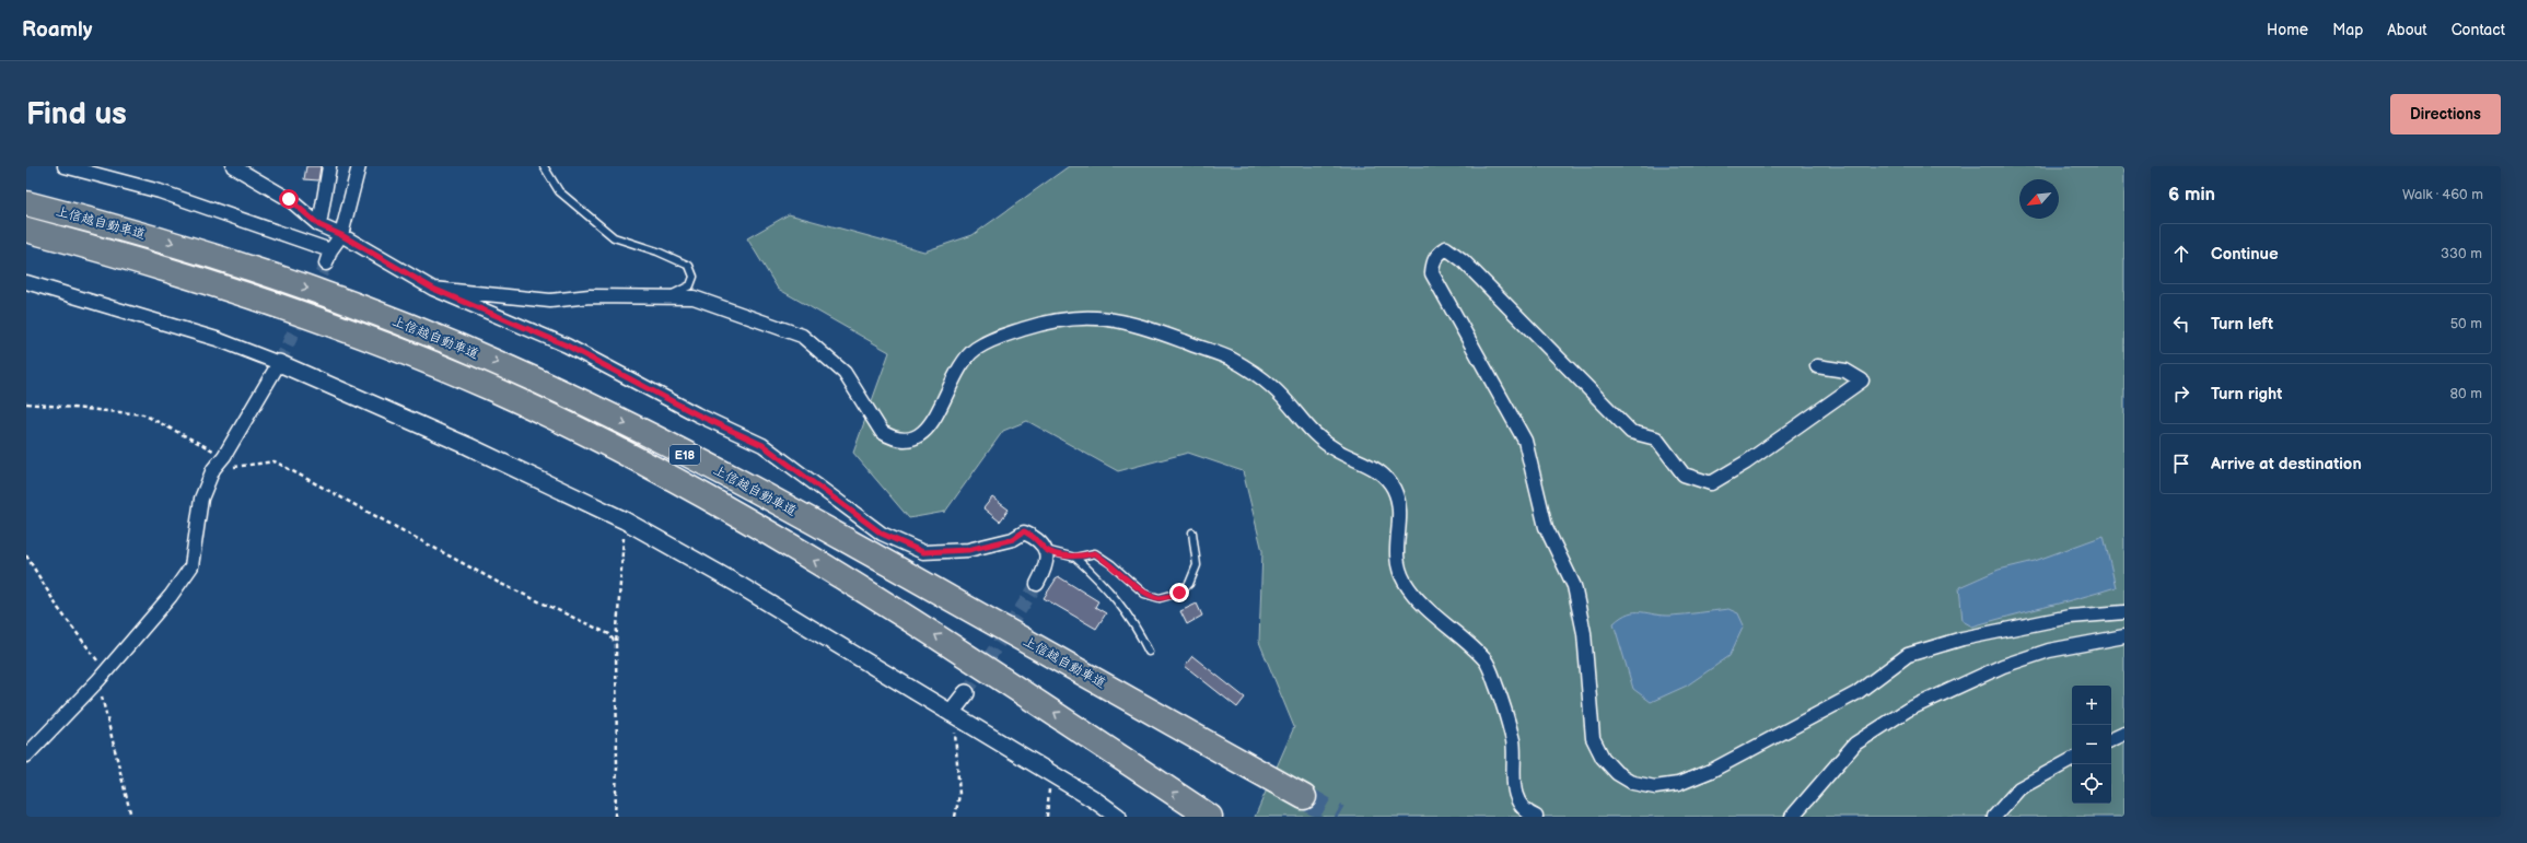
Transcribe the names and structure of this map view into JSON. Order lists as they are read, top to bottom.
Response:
{
  "streets": {
    "highway": ["上信越自動車道", "E18"]
  },
  "north": "bottom left",
  "page": {
    "header": "Roamly",
    "nav": [
      "Home",
      "Map",
      "About",
      "Contact"
    ],
    "buttons": "Directions",
    "title": "Find us",
    "heading": ["6 min", "Walk · 460 m"],
    "list": [
      ["Continue", "330 m"],
      ["Turn left", "50 m"],
      ["Turn right", "80 m"],
      "Arrive at destination"
    ],
    "map_buttons": ["+", "−"]
  }
}
